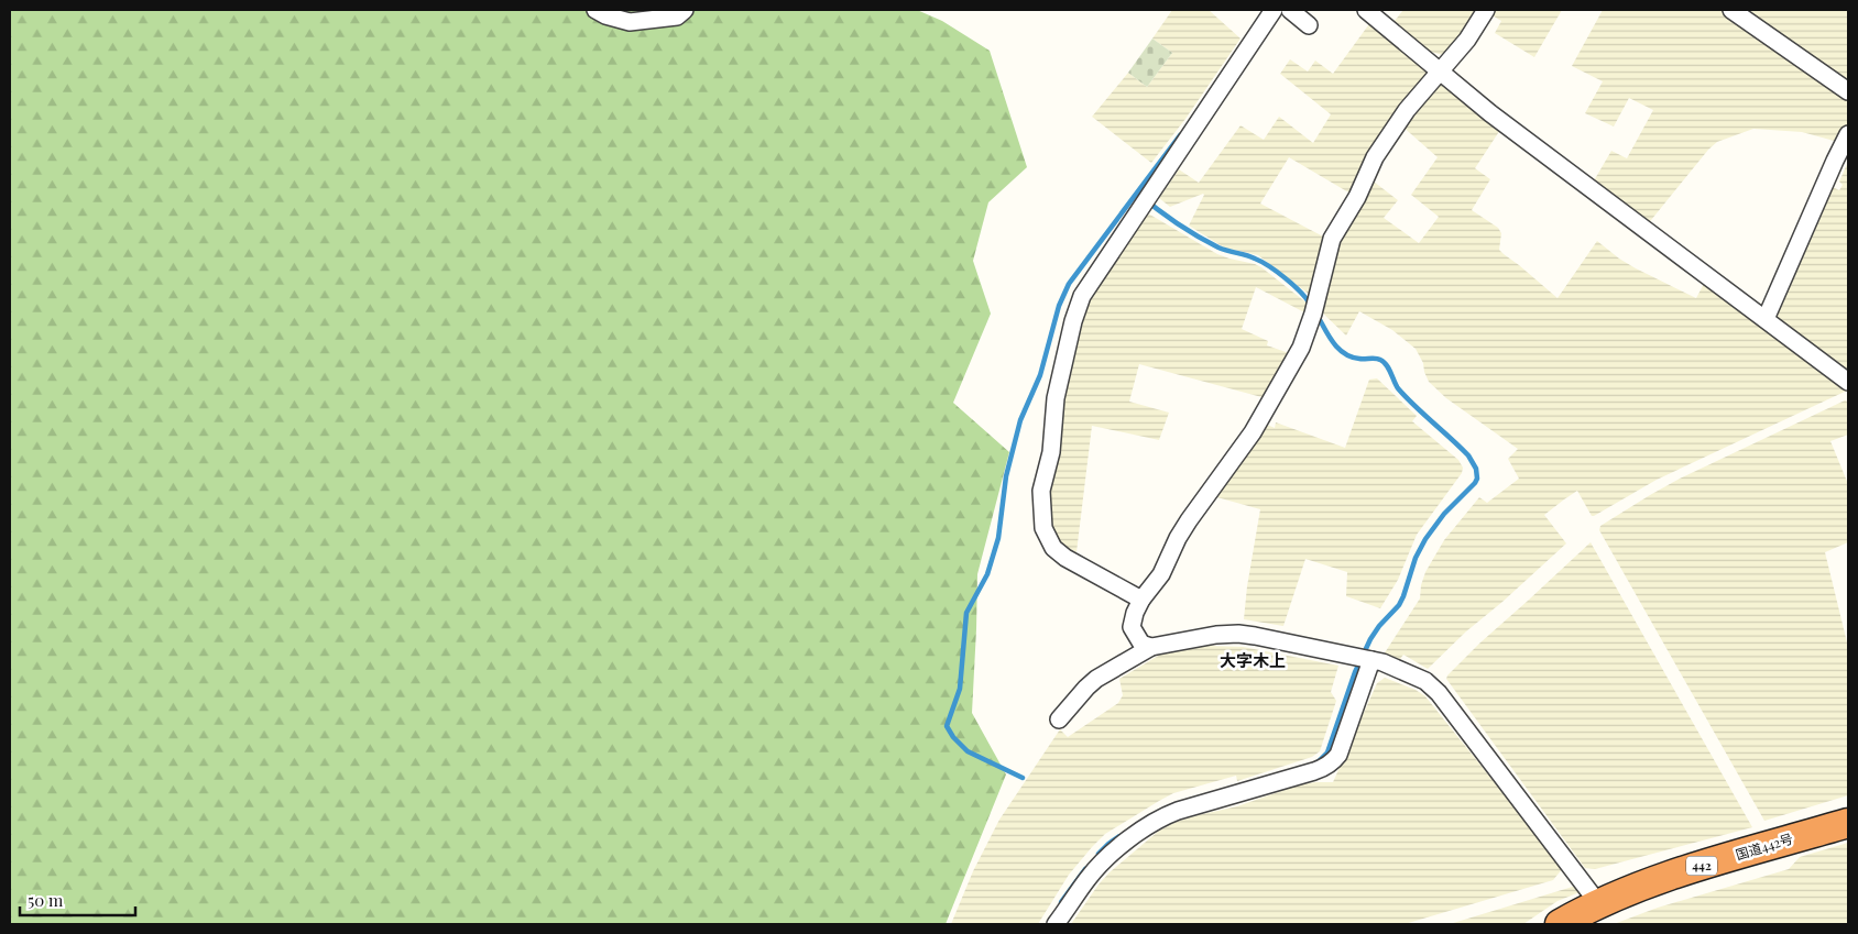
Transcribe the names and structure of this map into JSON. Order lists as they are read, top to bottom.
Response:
{
  "streets": {
    "highway": ["国道442号", "442"]
  },
  "districts": ["大字木上"],
  "scale_bar": "50 m"
}
